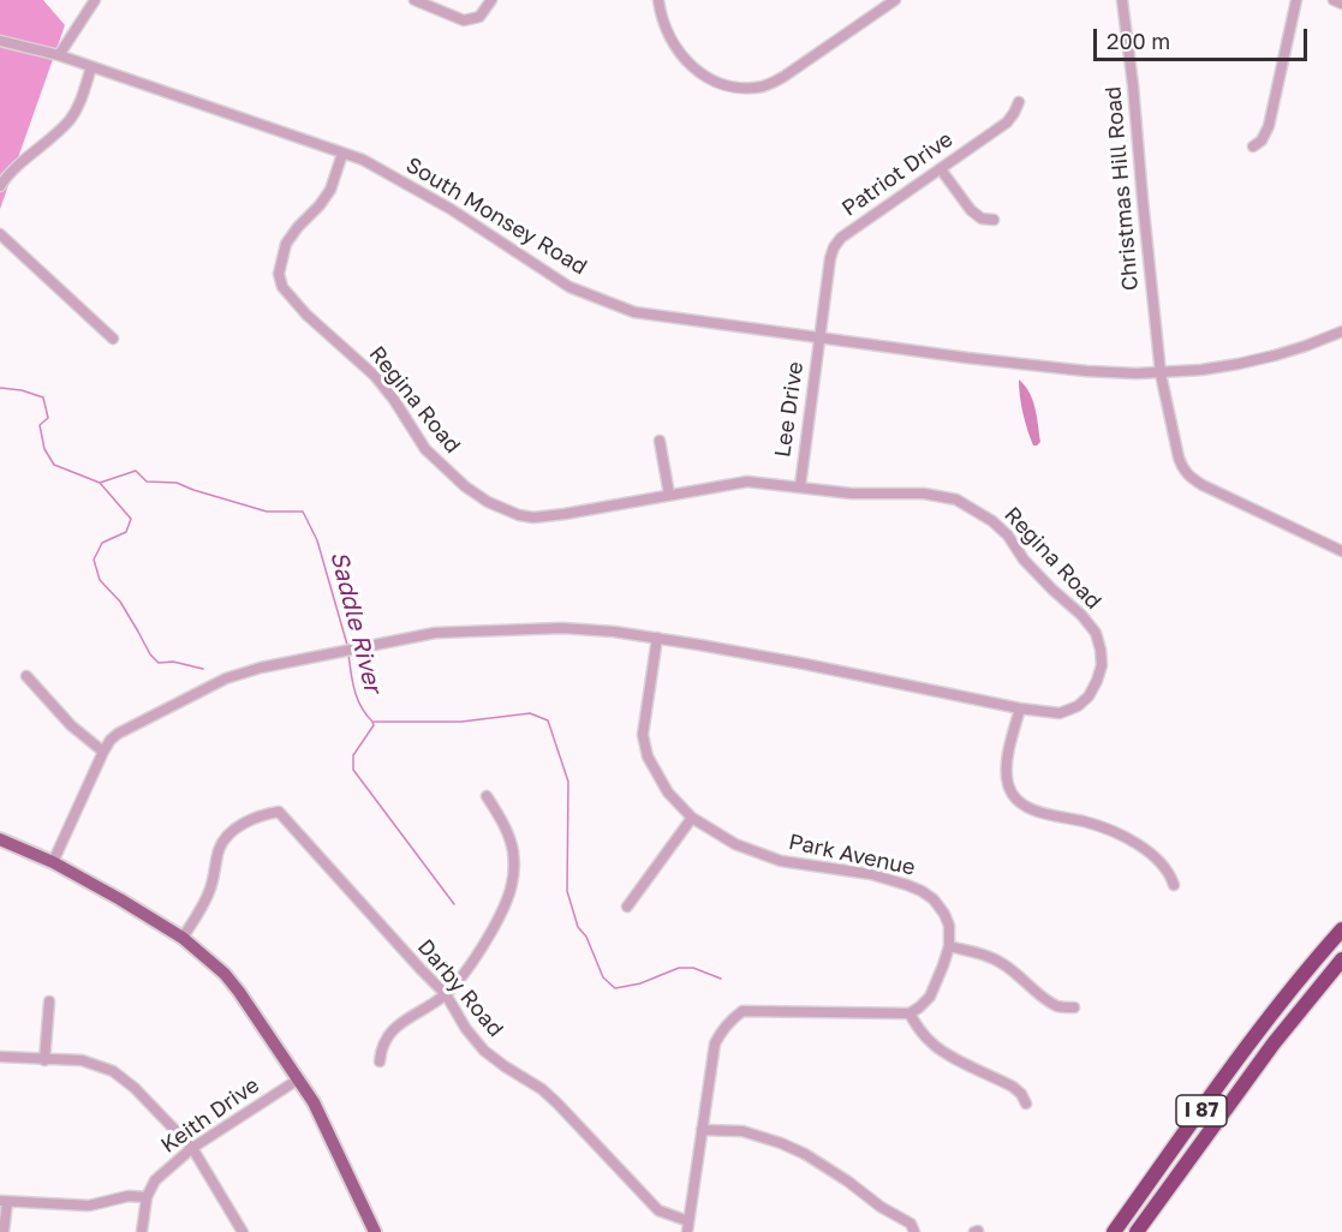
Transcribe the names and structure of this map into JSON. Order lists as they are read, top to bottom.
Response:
{
  "streets": {
    "highway": ["I 87"],
    "street": [
      "Patriot Drive",
      "Christmas Hill Road",
      "South Monsey Road",
      "Regina Road",
      "Lee Drive",
      "Park Avenue",
      "Darby Road",
      "Keith Drive"
    ]
  },
  "crossings": [
    ["Patriot Drive", "South Monsey Road"],
    ["Patriot Drive", "Lee Drive"],
    ["Christmas Hill Road", "South Monsey Road"],
    ["South Monsey Road", "Regina Road"],
    ["South Monsey Road", "Lee Drive"],
    ["Regina Road", "Lee Drive"],
    ["Regina Road", "Park Avenue"]
  ],
  "water": ["Saddle River"],
  "scale_bar": "200 m"
}
